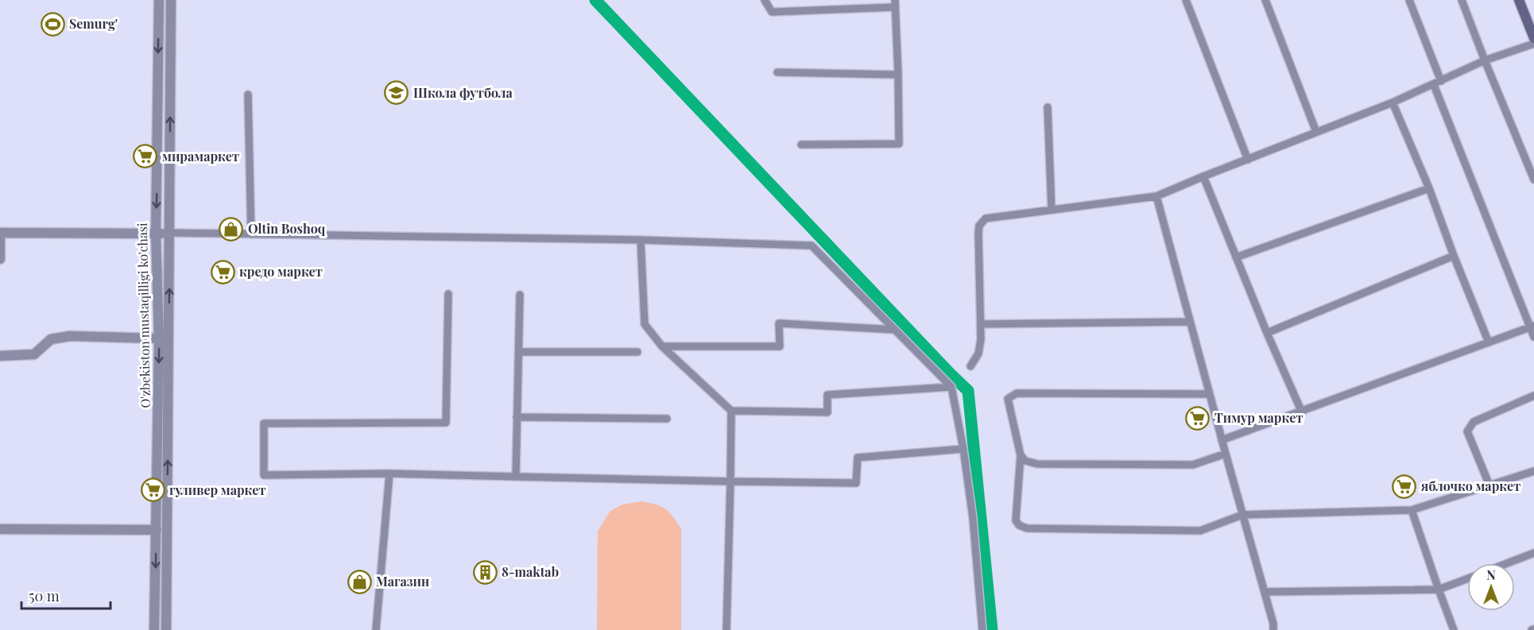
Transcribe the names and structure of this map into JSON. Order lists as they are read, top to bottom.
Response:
{
  "streets": {
    "street": ["O'zbekiston mustaqilligi ko'chasi"]
  },
  "places": {
    "sports": ["Semurg'"],
    "school or university": ["Школа футбола"],
    "supermarket": [
      "мирамаркет",
      "кредо маркет",
      "Тимур маркет",
      "яблочко маркет",
      "гуливер маркет"
    ],
    "shop": ["Oltin Boshoq", "Магазин"],
    "building": ["8-maktab"]
  },
  "scale_bar": "50 m",
  "north": "top"
}
